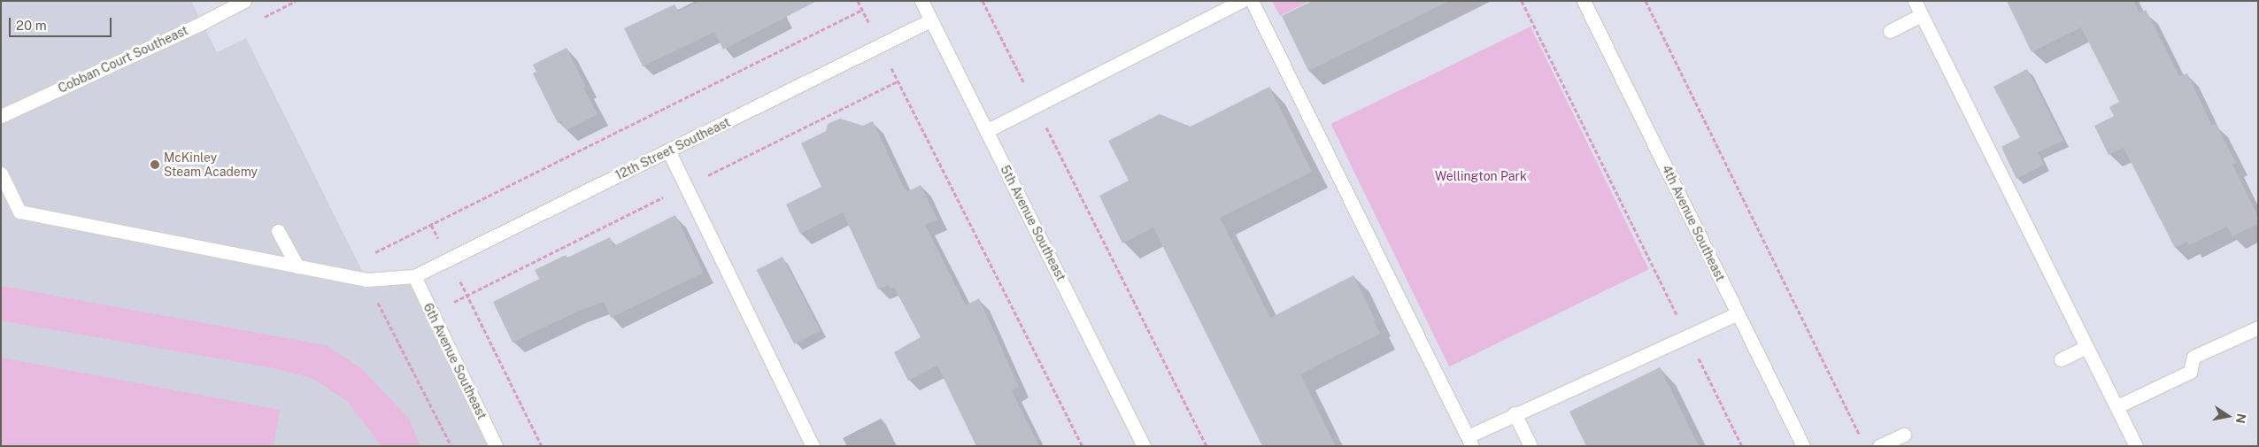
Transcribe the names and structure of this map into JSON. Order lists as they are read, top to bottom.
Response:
{
  "streets": {
    "street": [
      "Cobban Court Southeast",
      "12th Street Southeast",
      "5th Avenue Southeast",
      "4th Avenue Southeast",
      "6th Avenue Southeast"
    ]
  },
  "crossings": [
    ["12th Street Southeast", "5th Avenue Southeast"],
    ["12th Street Southeast", "6th Avenue Southeast"]
  ],
  "parks": ["Wellington Park"],
  "places": ["McKinley Steam Academy"],
  "scale_bar": "20 m",
  "north": "right"
}
